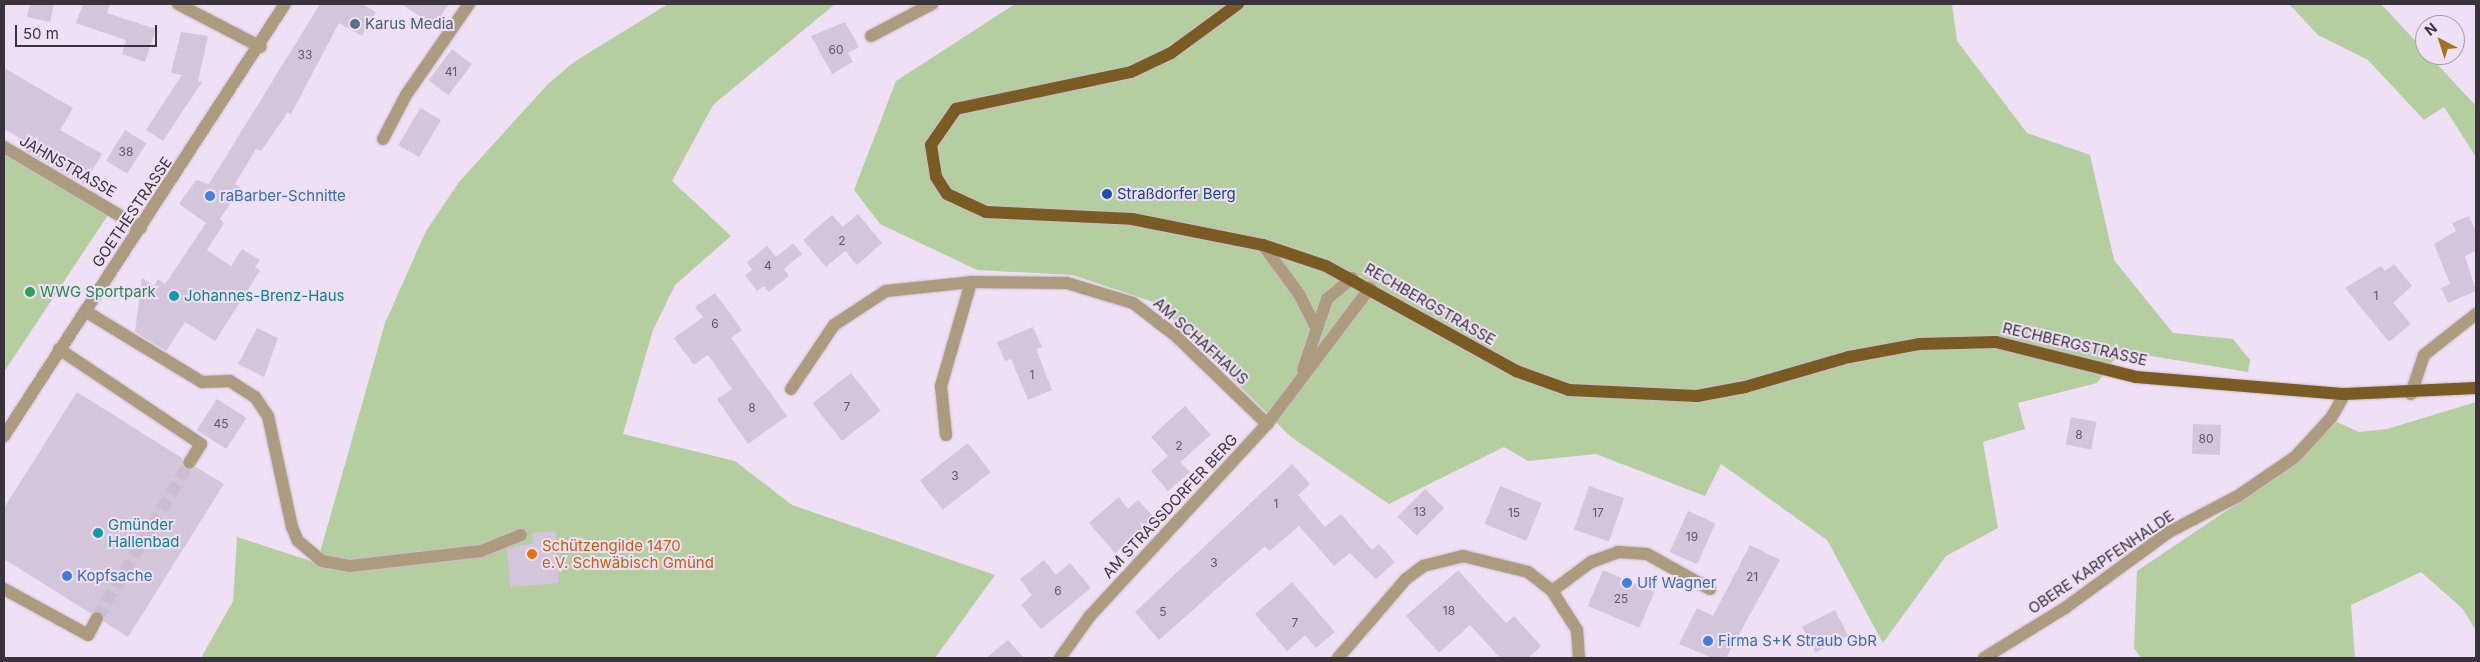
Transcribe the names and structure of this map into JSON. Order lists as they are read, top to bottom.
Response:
{
  "streets": {
    "main road": ["RECHBERGSTRASSE"],
    "street": [
      "JAHNSTRASSE",
      "GOETHESTRASSE",
      "AM SCHAFHAUS",
      "AM STRASSDORFER BERG",
      "OBERE KARPFENHALDE"
    ]
  },
  "crossings": [
    ["JAHNSTRASSE", "GOETHESTRASSE"],
    ["RECHBERGSTRASSE", "AM STRASSDORFER BERG"],
    ["RECHBERGSTRASSE", "OBERE KARPFENHALDE"],
    ["AM SCHAFHAUS", "AM STRASSDORFER BERG"]
  ],
  "places": [
    "Karus Media",
    "Straßdorfer Berg",
    "raBarber-Schnitte",
    "WWG Sportpark",
    "Johannes-Brenz-Haus",
    "Gmünder Hallenbad",
    "Schützengilde 1470 e.V. Schwäbisch Gmünd",
    "Kopfsache",
    "Ulf Wagner",
    "Firma S+K Straub GbR"
  ],
  "house_numbers": [
    "60",
    "33",
    "41",
    "38",
    "2",
    "4",
    "1",
    "6",
    "1",
    "7",
    "8",
    "45",
    "8",
    "80",
    "2",
    "3",
    "1",
    "13",
    "15",
    "17",
    "19",
    "3",
    "21",
    "6",
    "25",
    "18",
    "5",
    "7"
  ],
  "scale_bar": "50 m",
  "north": "top left"
}
